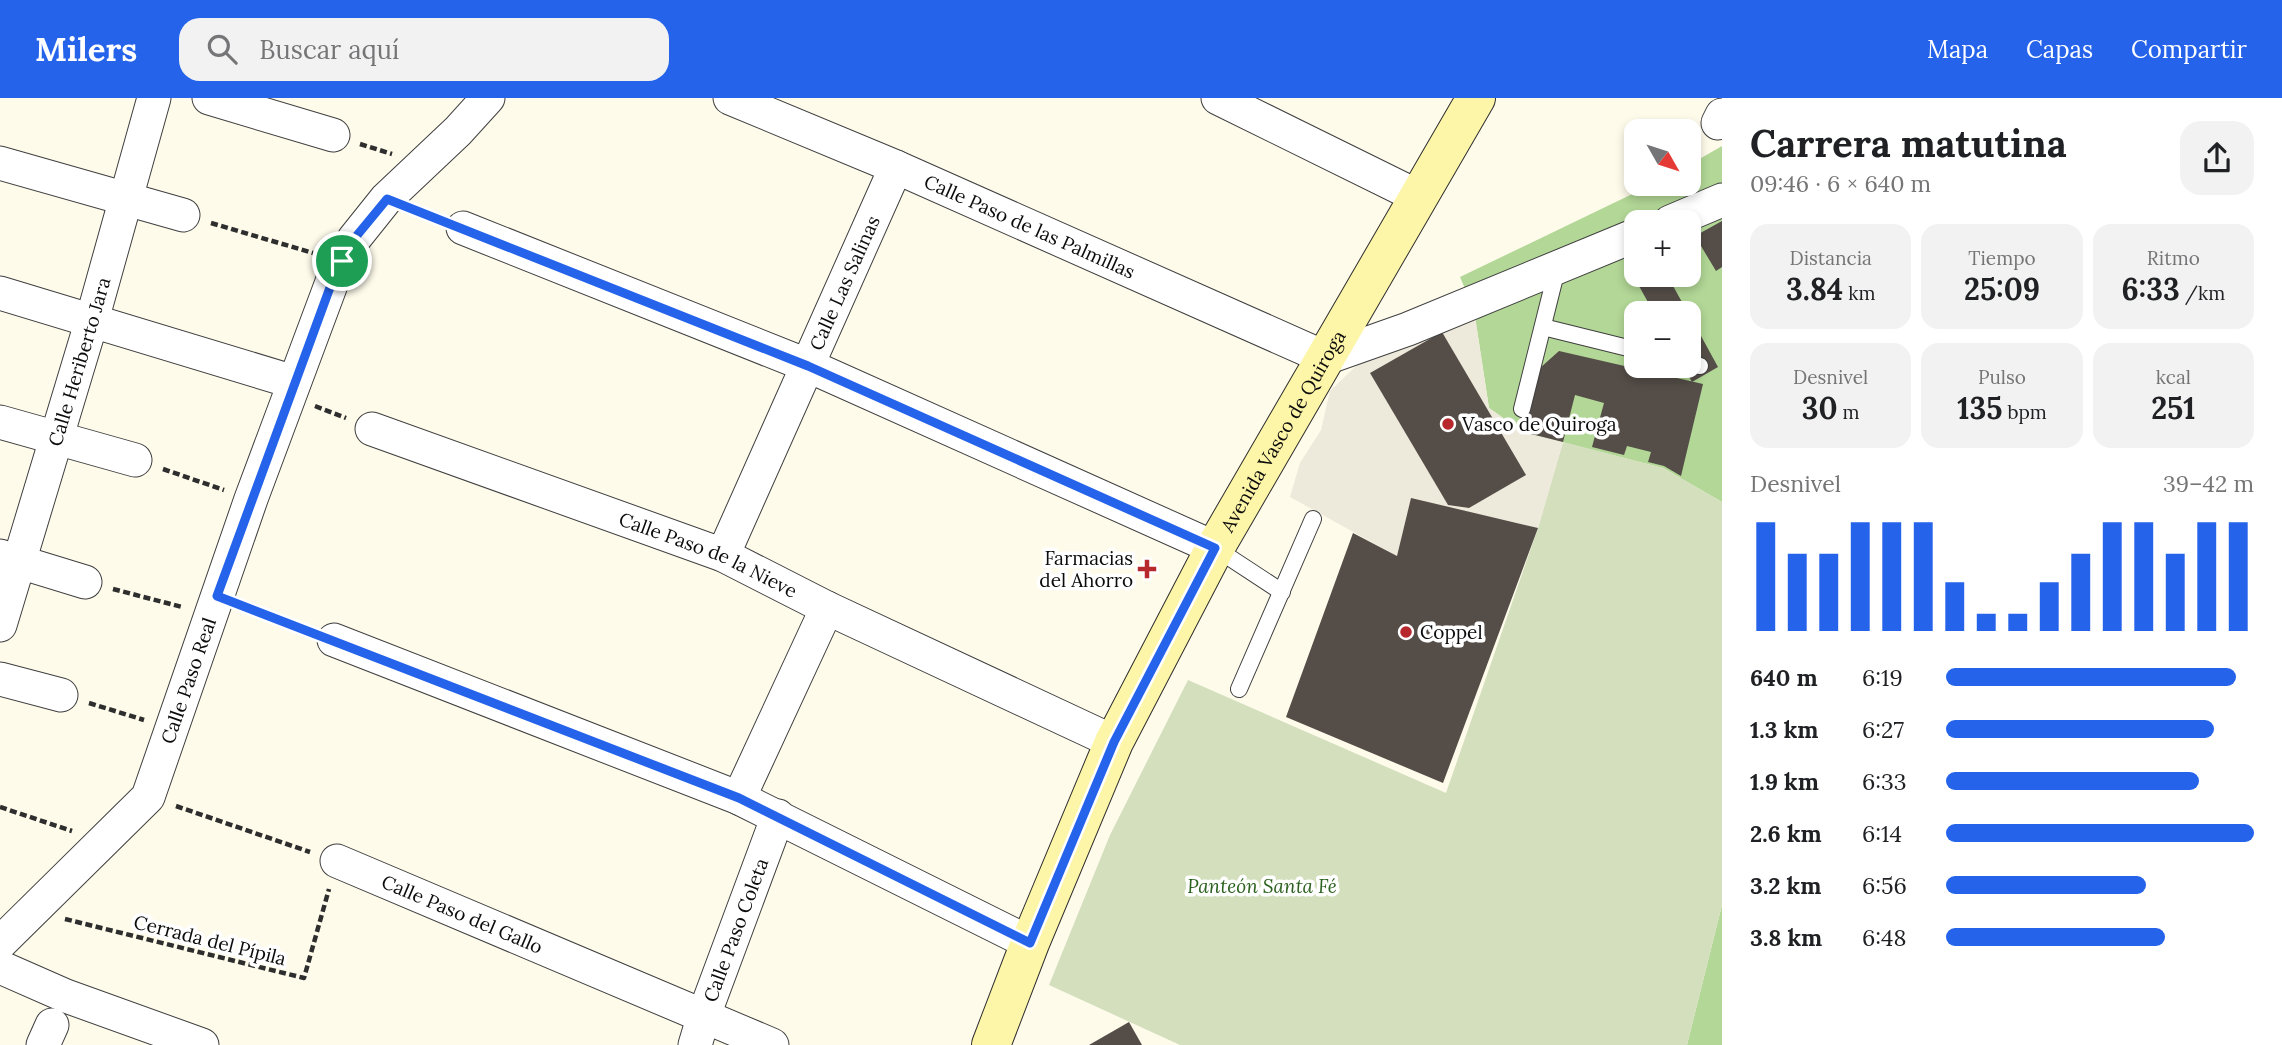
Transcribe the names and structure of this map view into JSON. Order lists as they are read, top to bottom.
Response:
{
  "streets": {
    "main road": ["Avenida Vasco de Quiroga"],
    "street": [
      "Calle Paso de las Palmillas",
      "Calle Las Salinas",
      "Calle Heriberto Jara",
      "Calle Paso de la Nieve",
      "Calle Paso Real",
      "Calle Paso del Gallo",
      "Calle Paso Coleta"
    ],
    "path": ["Cerrada del Pípila"]
  },
  "crossings": [
    ["Calle Paso de las Palmillas", "Calle Las Salinas"],
    ["Calle Paso de las Palmillas", "Avenida Vasco de Quiroga"],
    ["Calle Las Salinas", "Calle Paso de la Nieve"],
    ["Avenida Vasco de Quiroga", "Calle Paso de la Nieve"],
    ["Calle Paso Real", "Cerrada del Pípila"],
    ["Calle Paso del Gallo", "Calle Paso Coleta"],
    ["Calle Paso del Gallo", "Cerrada del Pípila"]
  ],
  "parks": ["Panteón Santa Fé"],
  "places": {
    "other": ["Vasco de Quiroga", "Coppel"],
    "health": ["Farmacias del Ahorro"]
  },
  "north": "bottom right",
  "page": {
    "header": "Milers",
    "search": "Buscar aquí",
    "nav": ["Mapa", "Capas", "Compartir"],
    "heading": ["Carrera matutina", "09:46 · 6 × 640 m"],
    "map_buttons": ["+", "−"],
    "stats": [
      ["Distancia", "3.84 km"],
      ["Tiempo", "25:09"],
      ["Ritmo", "6:33 /km"],
      ["Desnivel", "30 m"],
      ["Pulso", "135 bpm"],
      ["kcal", "251"]
    ],
    "chart": ["Desnivel", "39–42 m"],
    "list": [
      {
        "name": "640 m",
        "note": "6:19"
      },
      {
        "name": "1.3 km",
        "note": "6:27"
      },
      {
        "name": "1.9 km",
        "note": "6:33"
      },
      {
        "name": "2.6 km",
        "note": "6:14"
      },
      {
        "name": "3.2 km",
        "note": "6:56"
      },
      {
        "name": "3.8 km",
        "note": "6:48"
      }
    ]
  }
}
